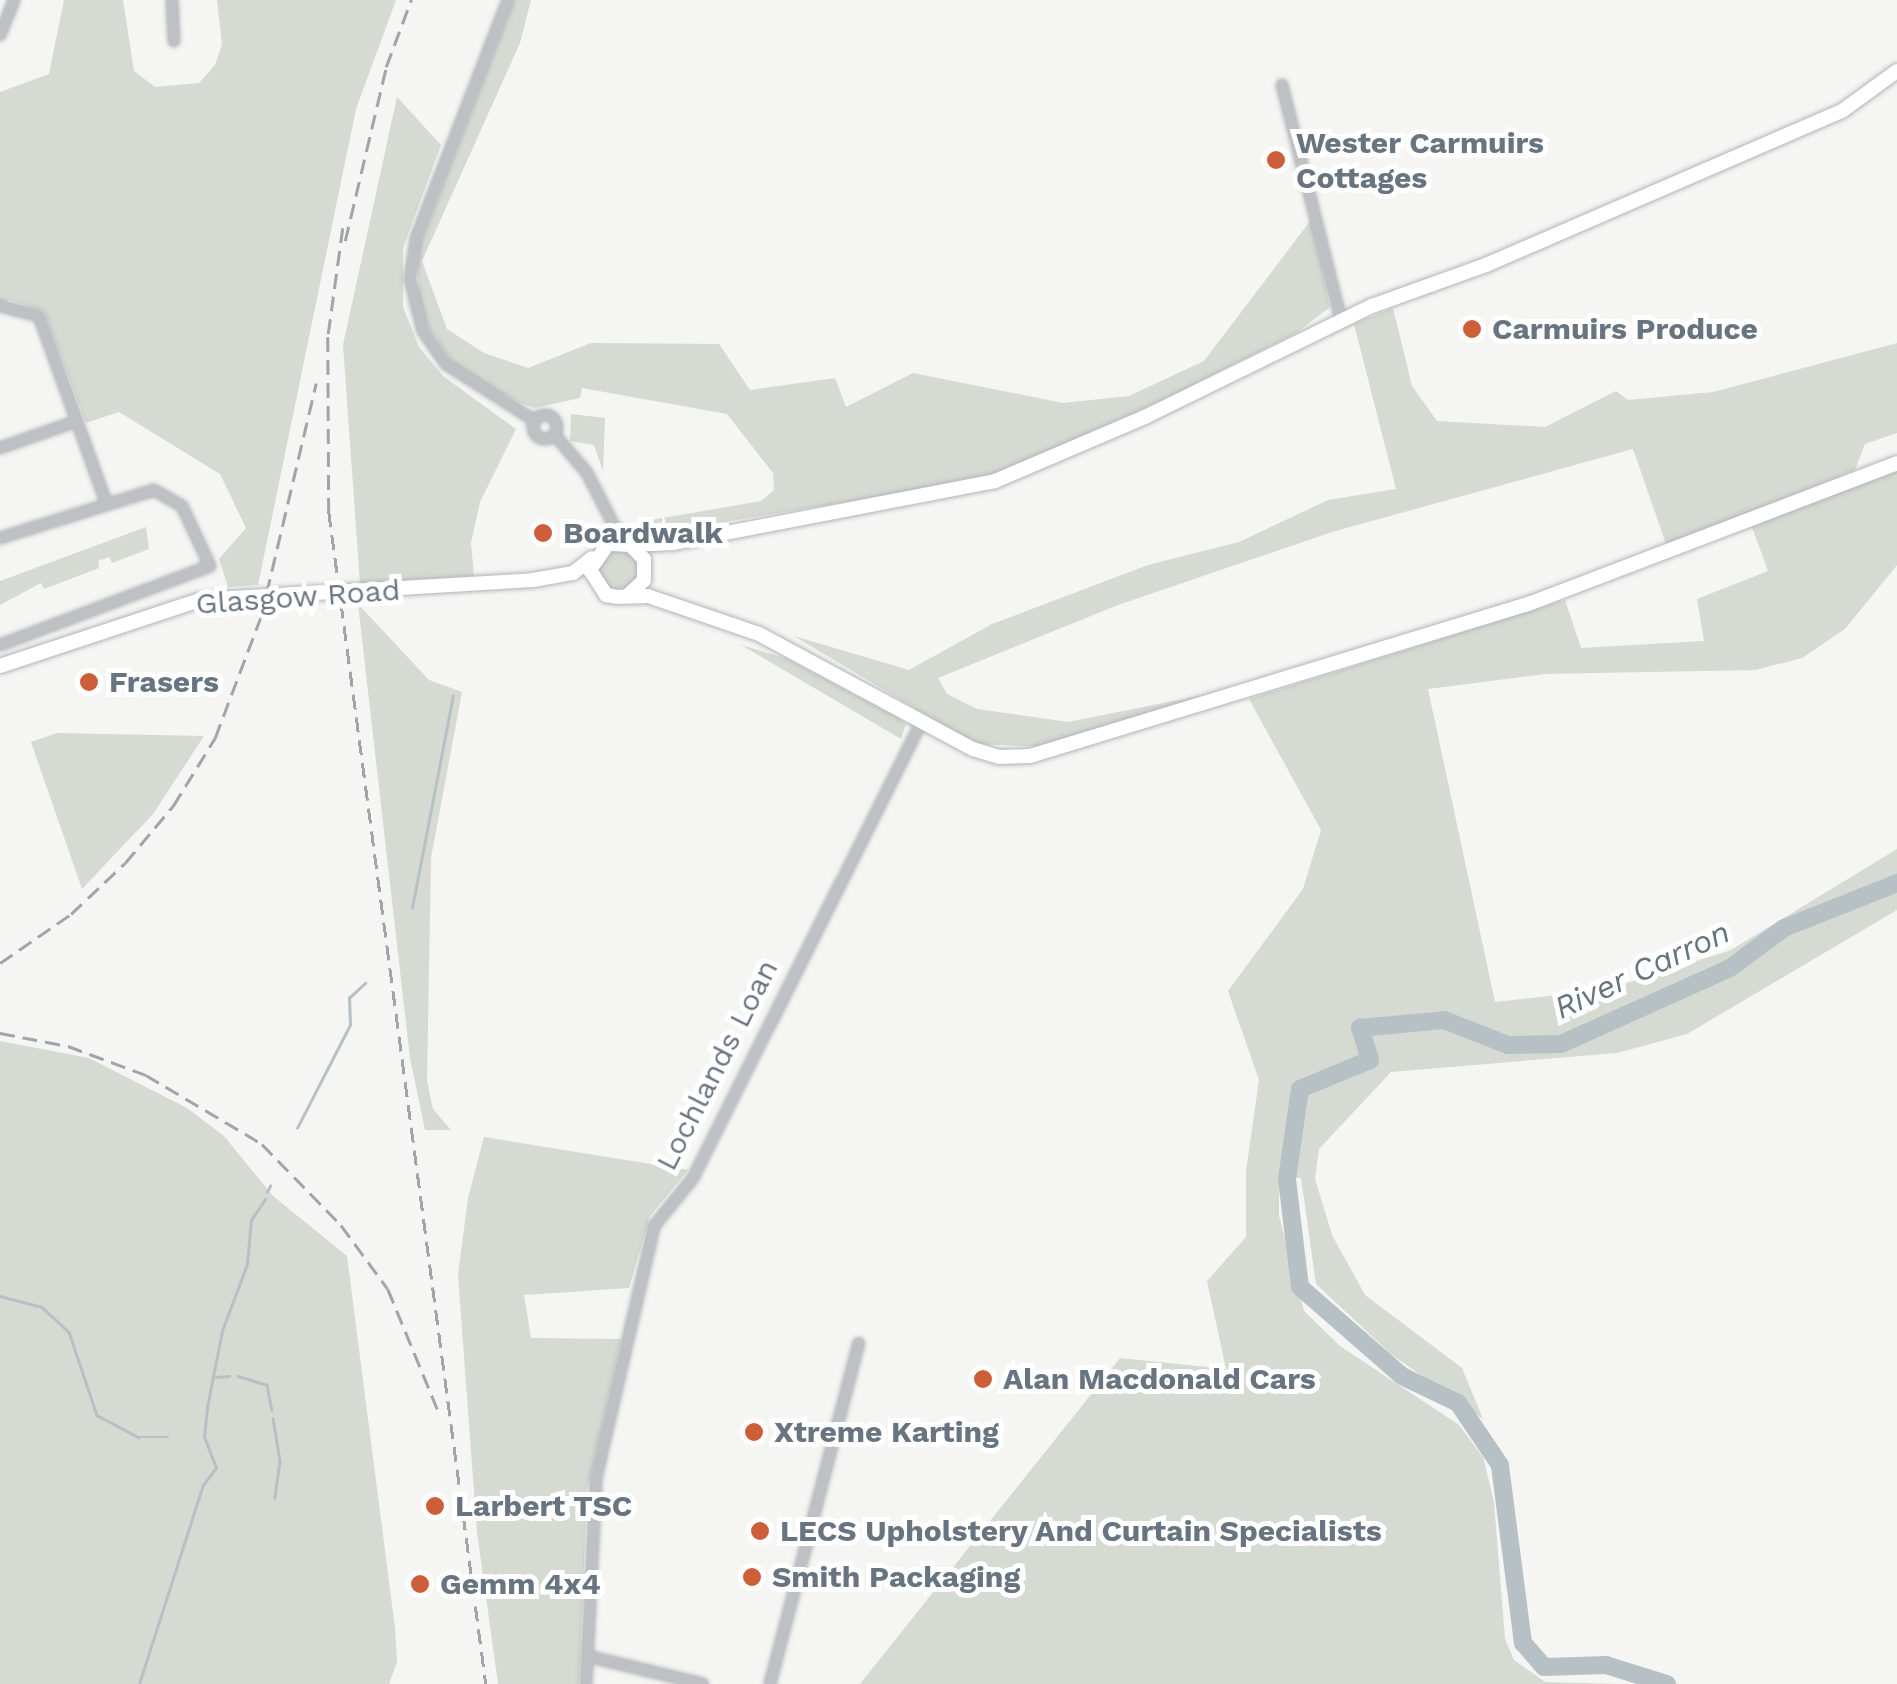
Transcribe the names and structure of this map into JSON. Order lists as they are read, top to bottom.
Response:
{
  "streets": {
    "main road": ["Glasgow Road"],
    "street": ["Lochlands Loan"]
  },
  "water": ["River Carron"],
  "places": [
    "Wester Carmuirs Cottages",
    "Carmuirs Produce",
    "Boardwalk",
    "Frasers",
    "Alan Macdonald Cars",
    "Xtreme Karting",
    "Larbert TSC",
    "LECS Upholstery And Curtain Specialists",
    "Smith Packaging",
    "Gemm 4x4"
  ]
}
